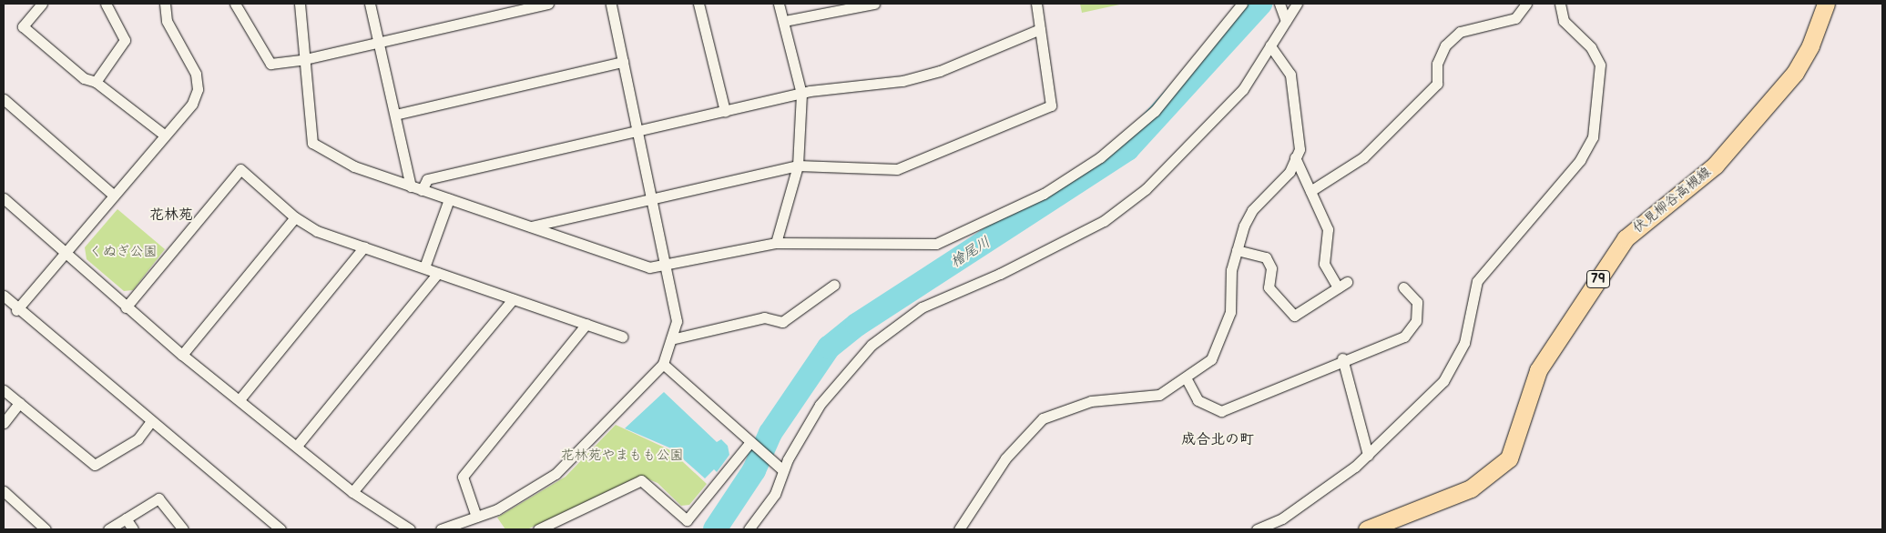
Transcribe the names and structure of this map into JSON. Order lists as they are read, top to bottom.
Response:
{
  "streets": {
    "main road": ["伏見柳谷高槻線", "79"]
  },
  "districts": ["花林苑", "成合北の町"],
  "water": ["檜尾川"],
  "parks": ["くぬぎ公園", "花林苑やまもも公園"]
}
